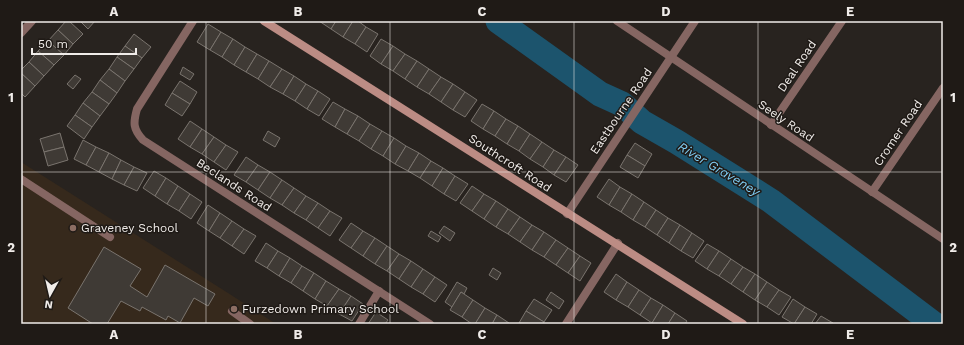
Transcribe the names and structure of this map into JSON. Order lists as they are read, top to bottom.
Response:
{
  "streets": {
    "street": [
      "Deal Road",
      "Eastbourne Road",
      "Seely Road",
      "Cromer Road",
      "Southcroft Road",
      "Beclands Road"
    ]
  },
  "crossings": [
    ["Deal Road", "Seely Road"],
    ["Eastbourne Road", "Seely Road"],
    ["Eastbourne Road", "Southcroft Road"],
    ["Seely Road", "Cromer Road"]
  ],
  "water": ["River Graveney"],
  "places": ["Graveney School", "Furzedown Primary School"],
  "scale_bar": "50 m",
  "north": "bottom",
  "grid": {
    "columns": [
      "A",
      "B",
      "C",
      "D",
      "E"
    ],
    "rows": ["1", "2"]
  }
}
